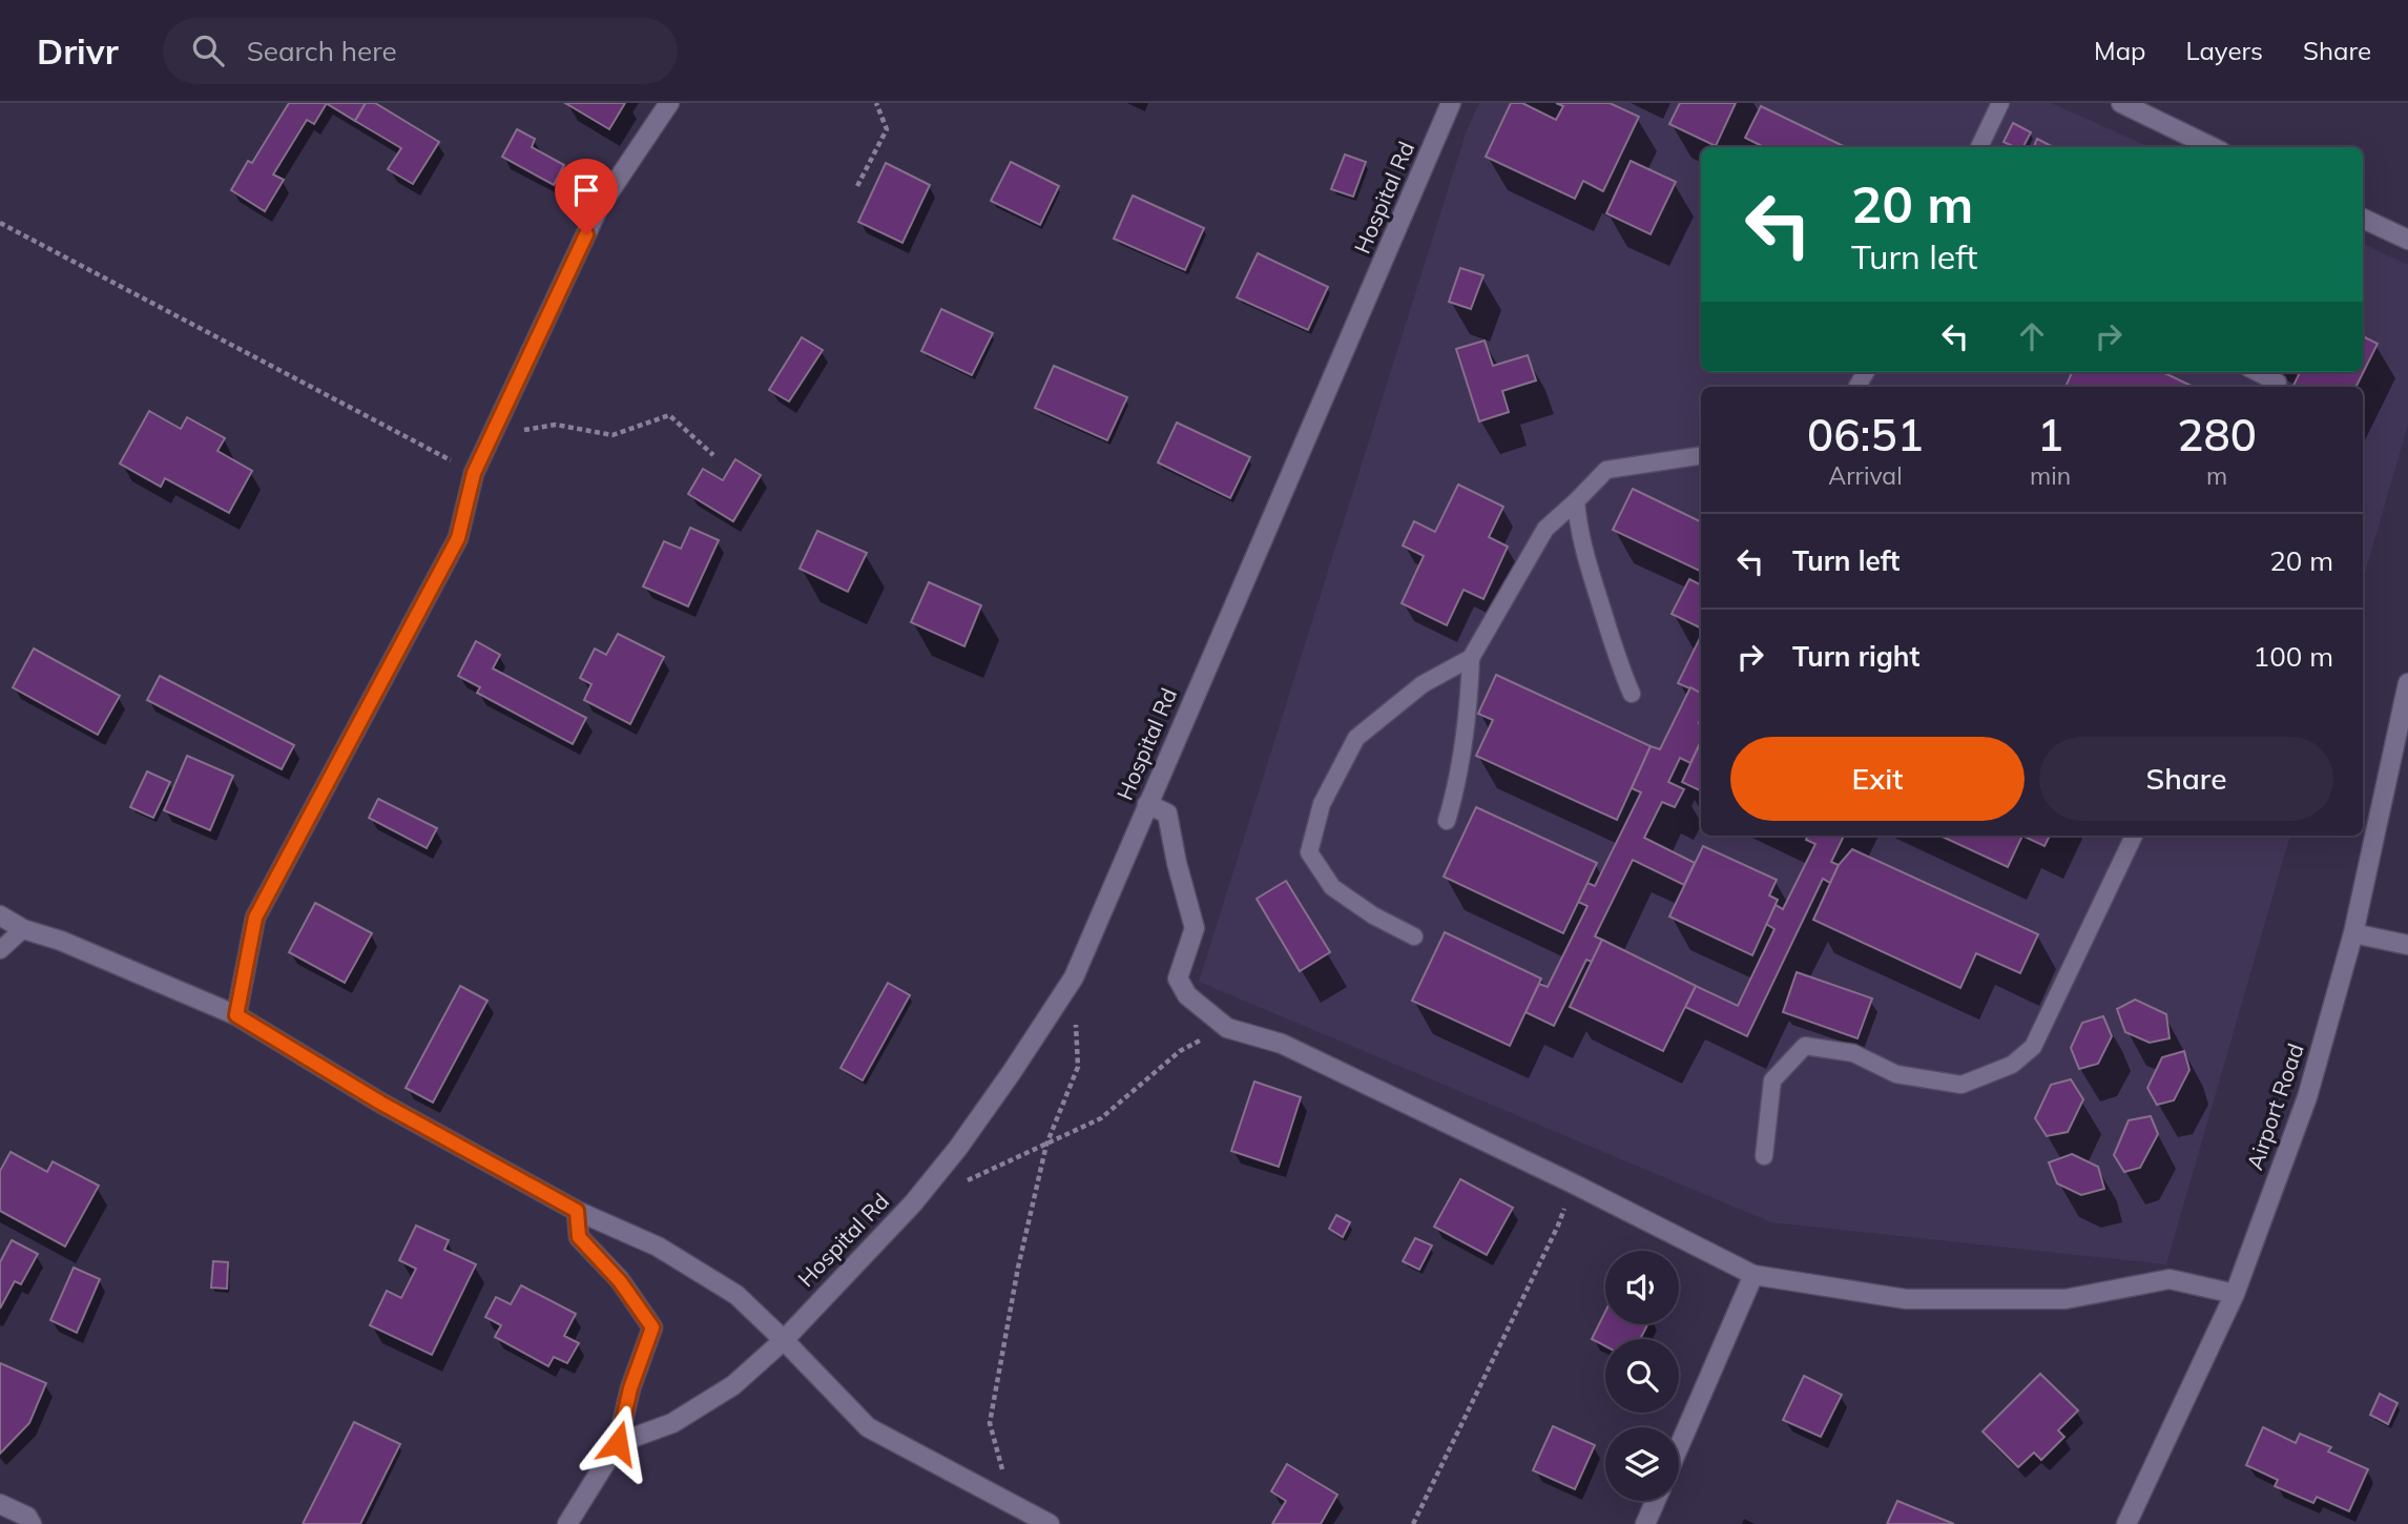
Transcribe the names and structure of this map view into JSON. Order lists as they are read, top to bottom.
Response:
{
  "streets": {
    "street": ["Hospital Rd", "Airport Road"]
  },
  "page": {
    "header": "Drivr",
    "search": "Search here",
    "nav": ["Map", "Layers", "Share"],
    "turn": ["20 m", "Turn left"],
    "eta": [
      "06:51",
      "Arrival",
      "1",
      "min",
      "280",
      "m"
    ],
    "list": [
      {
        "name": "Turn left",
        "value": "20 m"
      },
      {
        "name": "Turn right",
        "value": "100 m"
      }
    ],
    "buttons": ["Exit", "Share"]
  }
}
